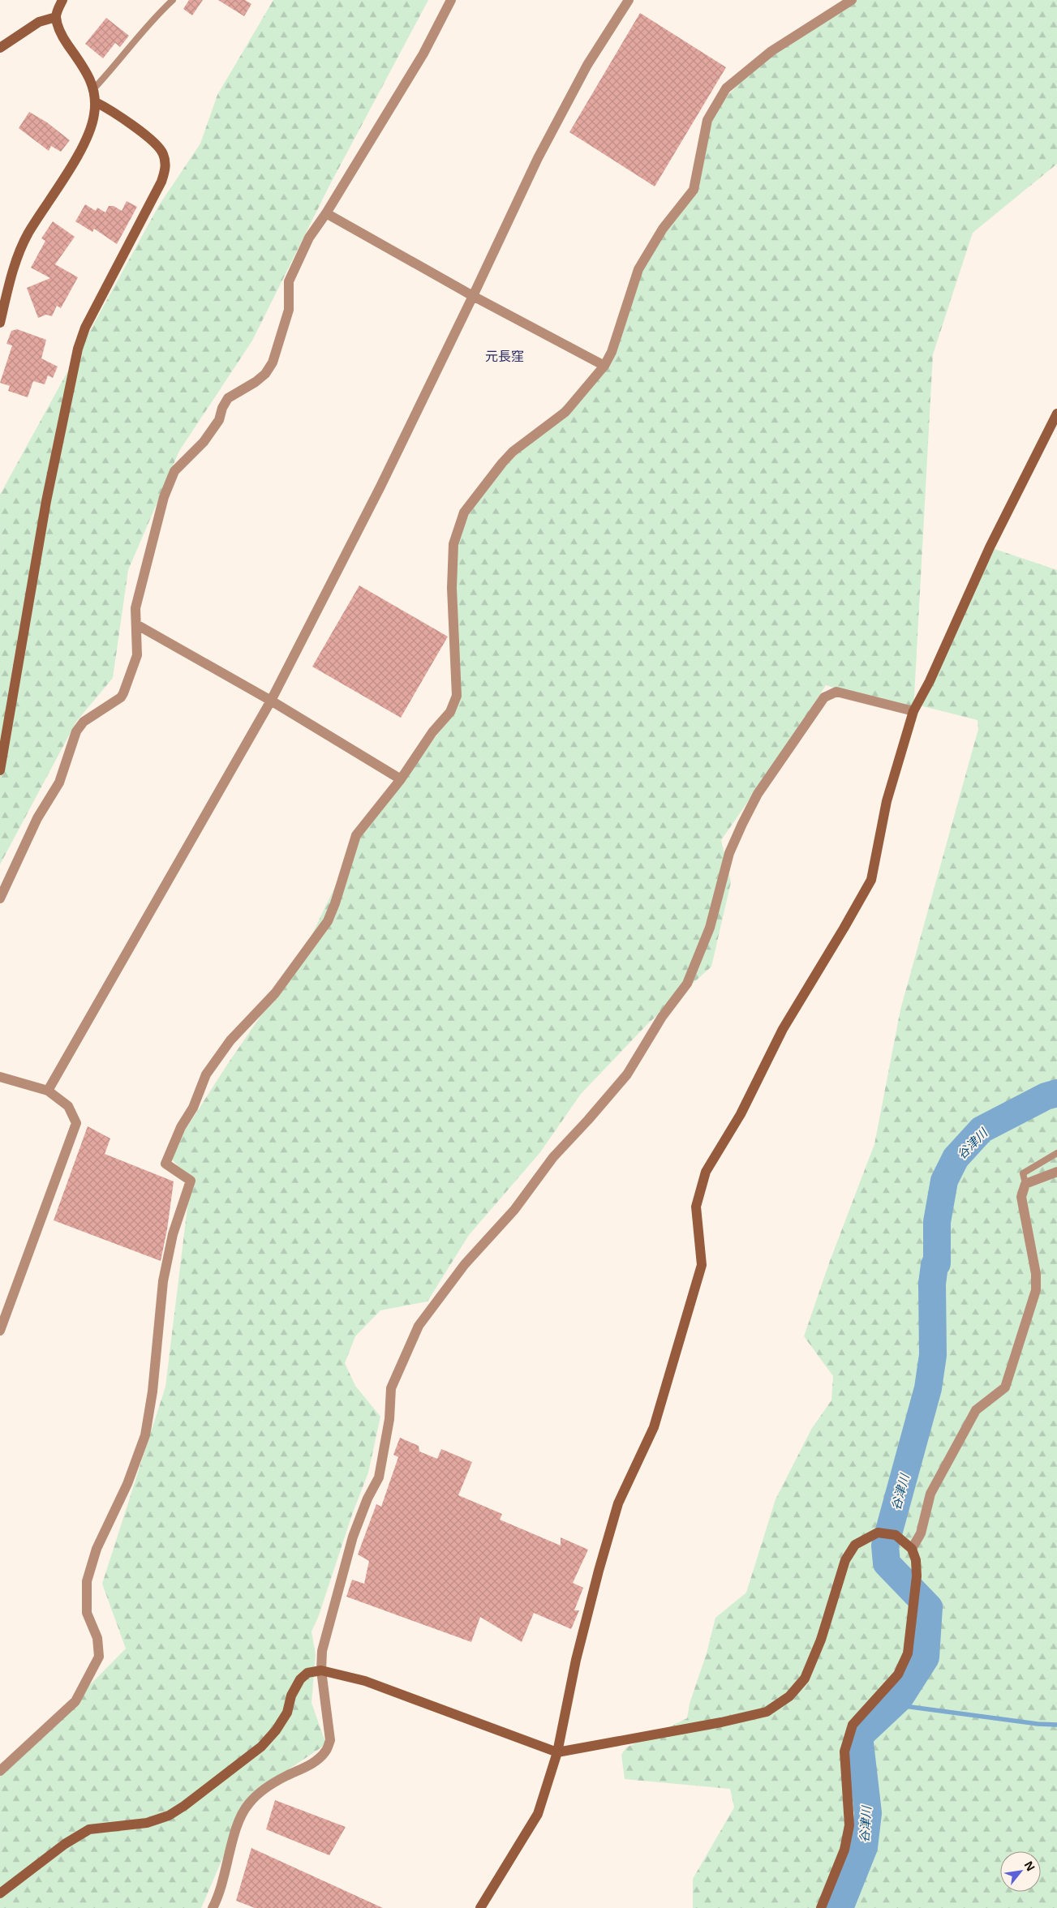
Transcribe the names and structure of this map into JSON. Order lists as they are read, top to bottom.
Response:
{
  "districts": ["元長窪"],
  "water": ["谷津川"],
  "north": "top right"
}
